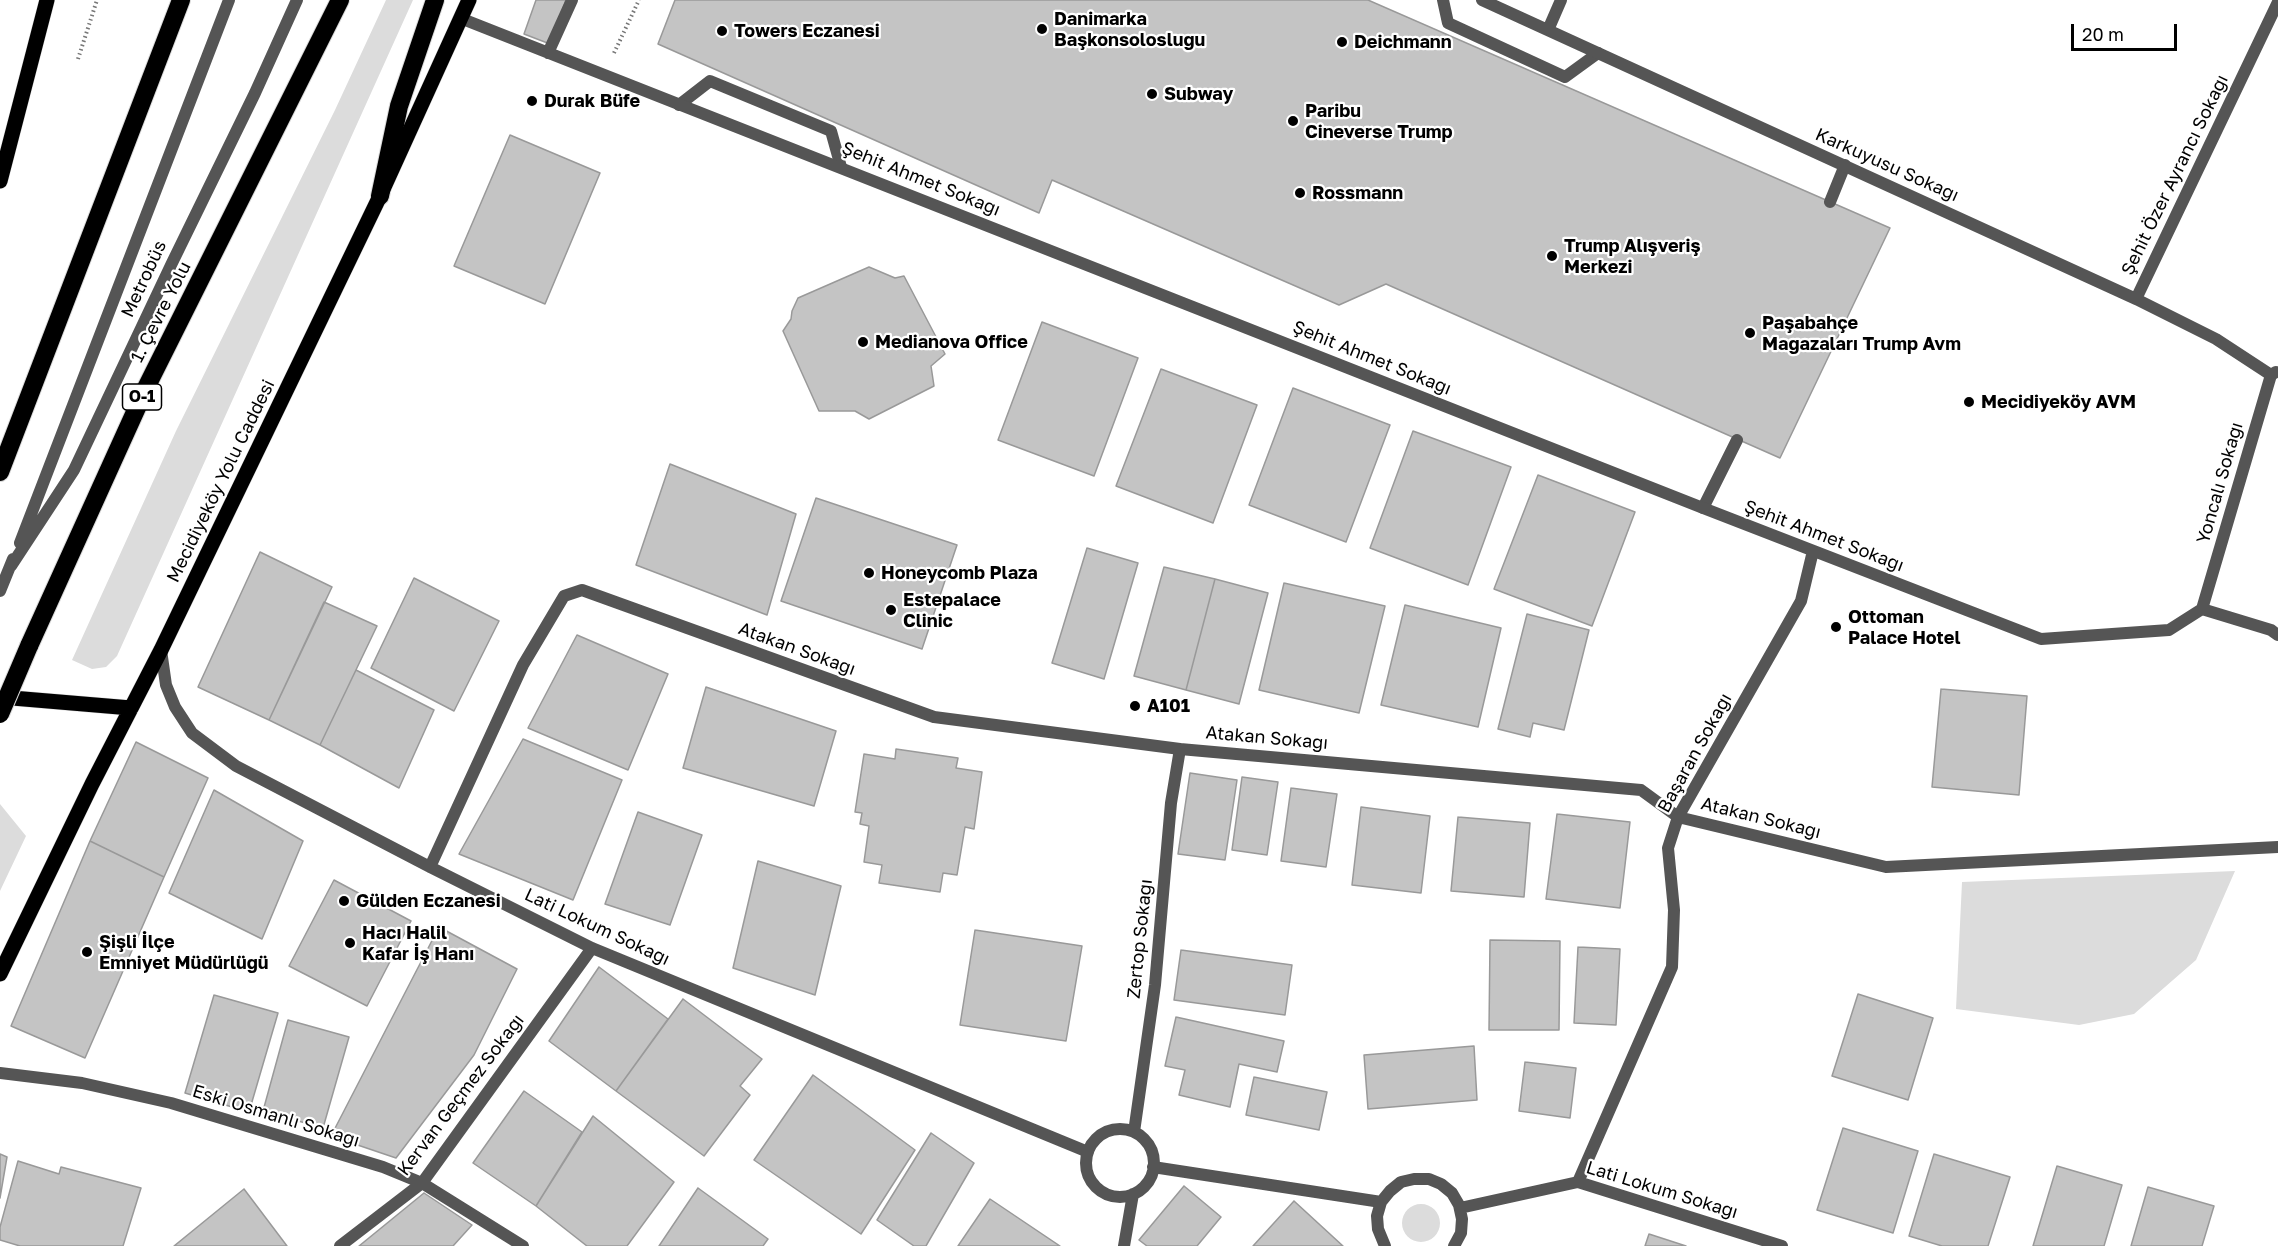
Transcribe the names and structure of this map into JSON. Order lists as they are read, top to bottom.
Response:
{
  "streets": {
    "highway": ["1. Çevre Yolu", "O-1"],
    "main road": ["Mecidiyeköy Yolu Caddesi"],
    "street": [
      "Karkuyusu Sokağı",
      "Şehit Özer Ayrancı Sokağı",
      "Şehit Ahmet Sokağı",
      "Metrobüs",
      "Yoncalı Sokağı",
      "Atakan Sokağı",
      "Başaran Sokağı",
      "Lati Lokum Sokağı",
      "Zertop Sokağı",
      "Kervan Geçmez Sokağı",
      "Eski Osmanlı Sokağı"
    ]
  },
  "crossings": [
    ["Karkuyusu Sokağı", "Şehit Özer Ayrancı Sokağı"],
    ["Karkuyusu Sokağı", "Yoncalı Sokağı"],
    ["Şehit Ahmet Sokağı", "Mecidiyeköy Yolu Caddesi"],
    ["Şehit Ahmet Sokağı", "Yoncalı Sokağı"],
    ["Şehit Ahmet Sokağı", "Başaran Sokağı"],
    ["Mecidiyeköy Yolu Caddesi", "Lati Lokum Sokağı"],
    ["Atakan Sokağı", "Başaran Sokağı"],
    ["Atakan Sokağı", "Lati Lokum Sokağı"],
    ["Atakan Sokağı", "Zertop Sokağı"],
    ["Başaran Sokağı", "Lati Lokum Sokağı"],
    ["Lati Lokum Sokağı", "Zertop Sokağı"],
    ["Lati Lokum Sokağı", "Kervan Geçmez Sokağı"],
    ["Kervan Geçmez Sokağı", "Eski Osmanlı Sokağı"]
  ],
  "places": [
    "Danimarka Başkonsolosluğu",
    "Towers Eczanesi",
    "Deichmann",
    "Subway",
    "Durak Büfe",
    "Paribu Cineverse Trump",
    "Rossmann",
    "Trump Alışveriş Merkezi",
    "Paşabahçe Magazaları Trump Avm",
    "Medianova Office",
    "Mecidiyeköy AVM",
    "Honeycomb Plaza",
    "Estepalace Clinic",
    "Ottoman Palace Hotel",
    "A101",
    "Gülden Eczanesi",
    "Hacı Halil Kafar İş Hanı",
    "Şişli İlçe Emniyet Müdürlüğü"
  ],
  "scale_bar": "20 m"
}
